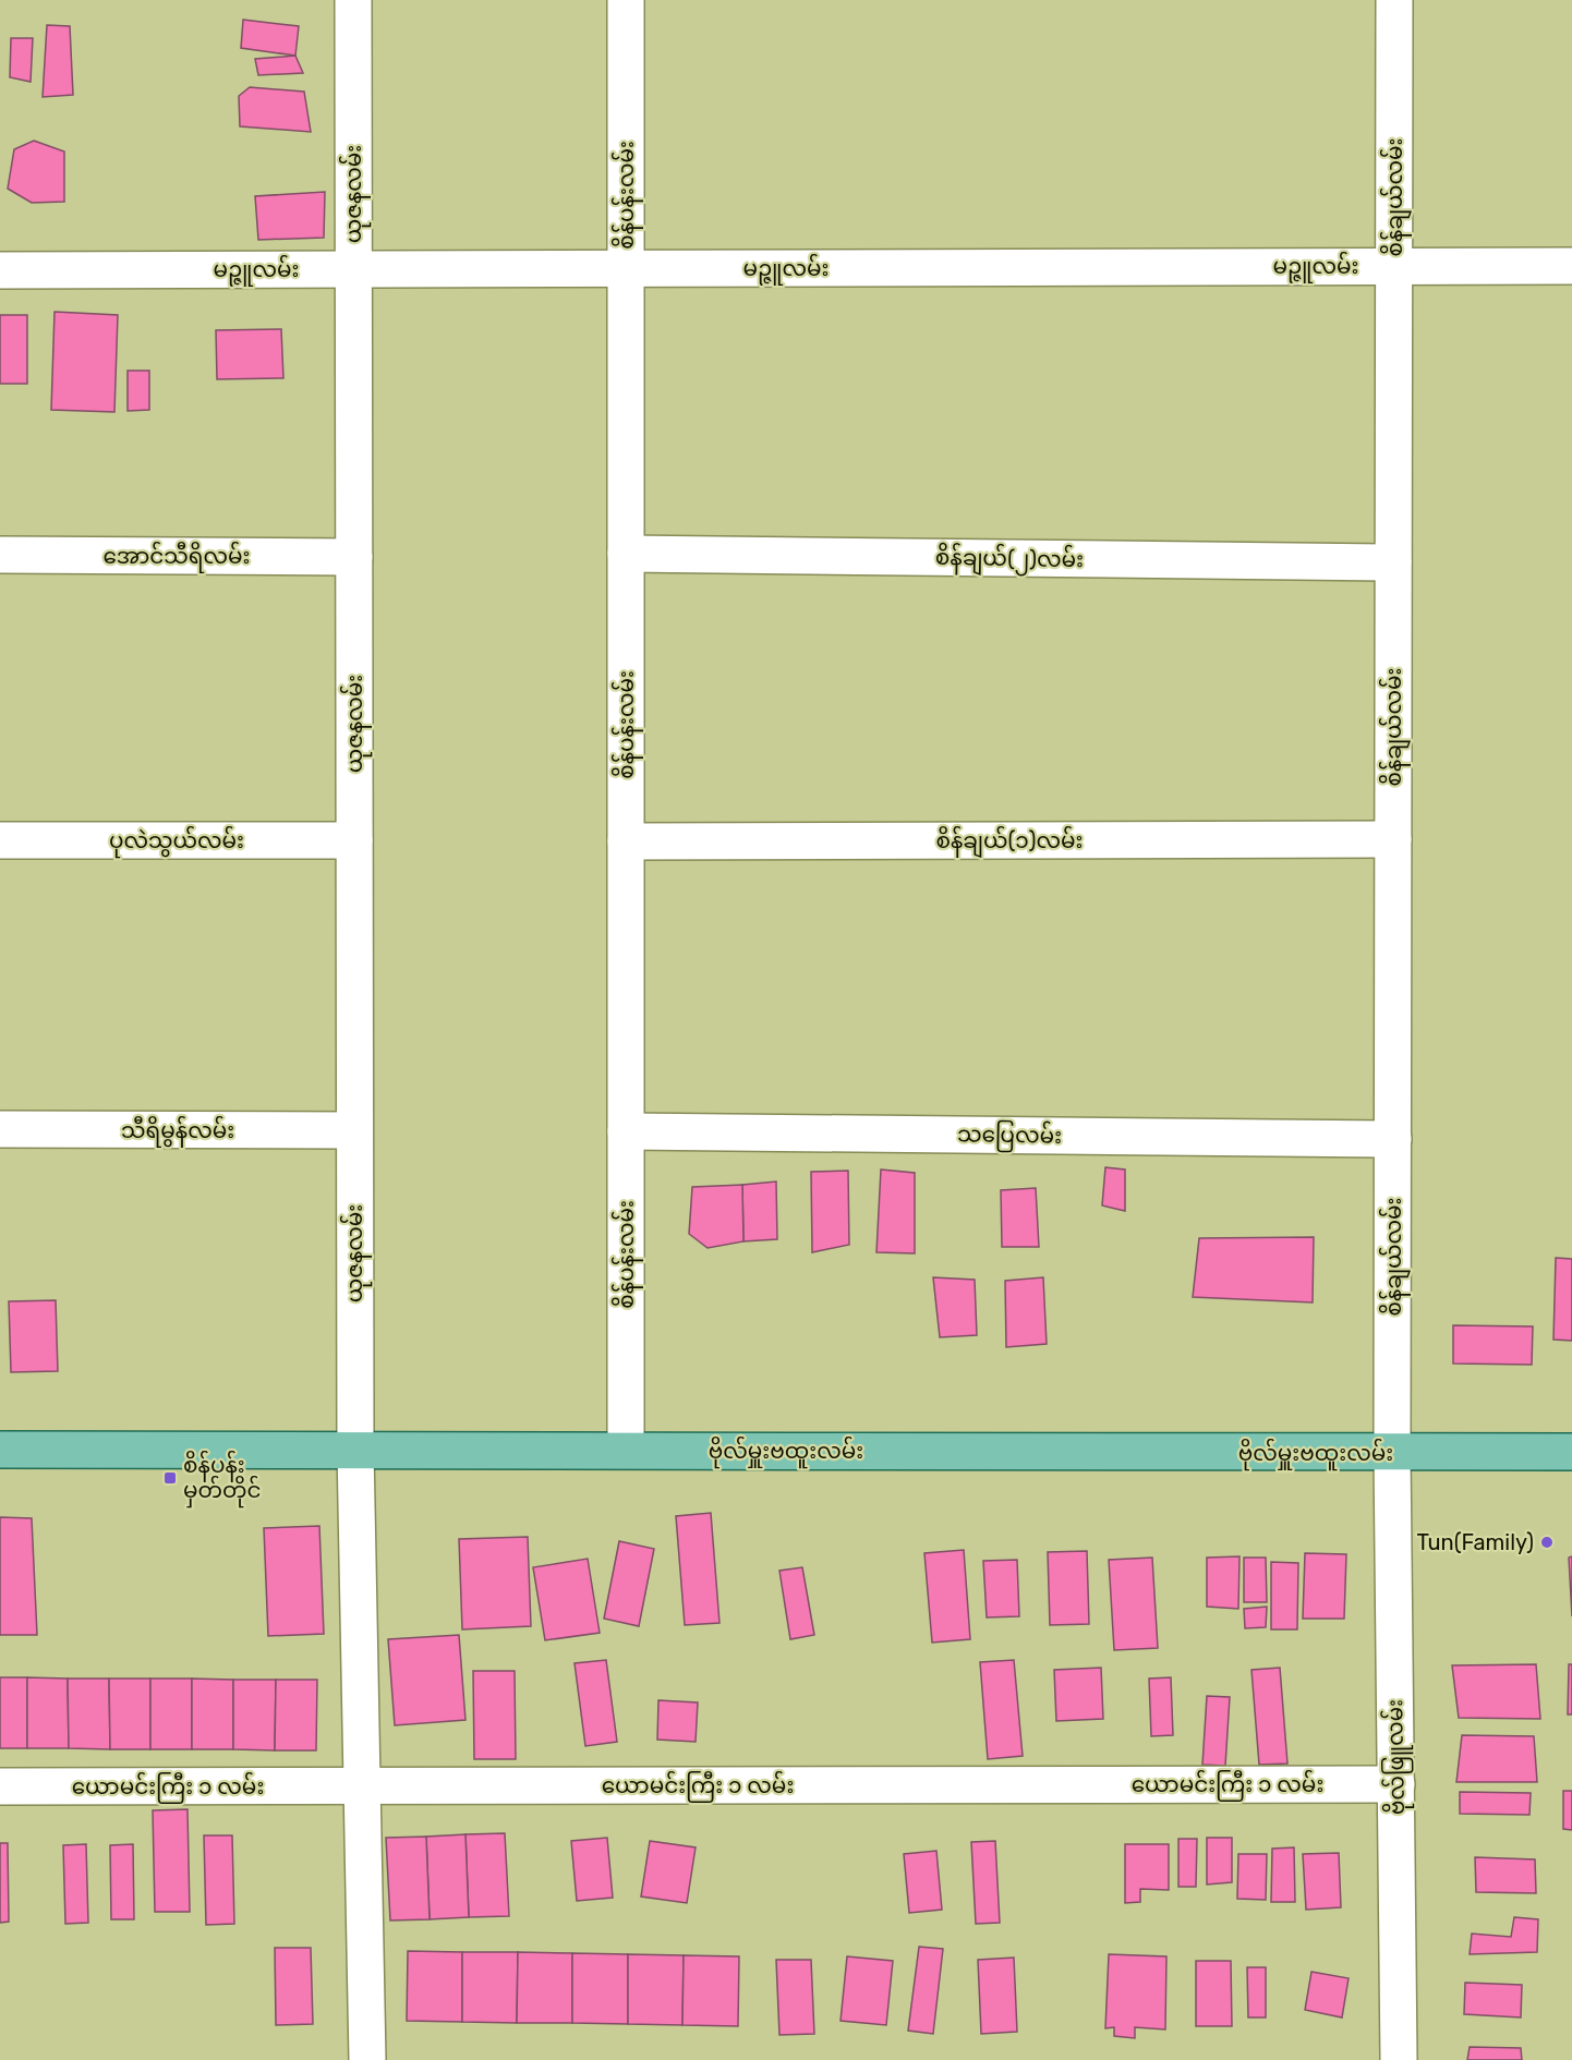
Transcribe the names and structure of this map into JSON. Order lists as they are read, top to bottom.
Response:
{
  "streets": {
    "main road": ["ဗိုလ်မှူးဗထူးလမ်း"],
    "street": [
      "ယုဇနလမ်း",
      "စိန်ပန်းလမ်း",
      "စိန်ချယ်လမ်း",
      "မဉ္ဇူလမ်း",
      "အောင်သီရိလမ်း",
      "စိန်ချယ်(၂)လမ်း",
      "ပုလဲသွယ်လမ်း",
      "စိန်ချယ်(၁)လမ်း",
      "သီရိမွန်လမ်း",
      "သပြေလမ်း",
      "ဗိုလ်ဖြူလမ်း",
      "ယောမင်းကြီး ၁ လမ်း"
    ]
  },
  "crossings": [
    ["ယုဇနလမ်း", "မဉ္ဇူလမ်း"],
    ["ယုဇနလမ်း", "အောင်သီရိလမ်း"],
    ["ယုဇနလမ်း", "ပုလဲသွယ်လမ်း"],
    ["ယုဇနလမ်း", "သီရိမွန်လမ်း"],
    ["ယုဇနလမ်း", "ဗိုလ်မှူးဗထူးလမ်း"],
    ["ယုဇနလမ်း", "ယောမင်းကြီး ၁ လမ်း"],
    ["စိန်ပန်းလမ်း", "မဉ္ဇူလမ်း"],
    ["စိန်ပန်းလမ်း", "စိန်ချယ်(၂)လမ်း"],
    ["စိန်ပန်းလမ်း", "စိန်ချယ်(၁)လမ်း"],
    ["စိန်ပန်းလမ်း", "သပြေလမ်း"],
    ["စိန်ပန်းလမ်း", "ဗိုလ်မှူးဗထူးလမ်း"],
    ["စိန်ချယ်လမ်း", "မဉ္ဇူလမ်း"],
    ["စိန်ချယ်လမ်း", "စိန်ချယ်(၂)လမ်း"],
    ["စိန်ချယ်လမ်း", "စိန်ချယ်(၁)လမ်း"],
    ["စိန်ချယ်လမ်း", "သပြေလမ်း"],
    ["စိန်ချယ်လမ်း", "ဗိုလ်မှူးဗထူးလမ်း"],
    ["စိန်ချယ်လမ်း", "ဗိုလ်ဖြူလမ်း"],
    ["ဗိုလ်မှူးဗထူးလမ်း", "ဗိုလ်ဖြူလမ်း"],
    ["ဗိုလ်ဖြူလမ်း", "ယောမင်းကြီး ၁ လမ်း"]
  ],
  "places": {
    "transit": ["စိန်ပန်း မှတ်တိုင်"],
    "other": ["Tun(Family)"]
  }
}
